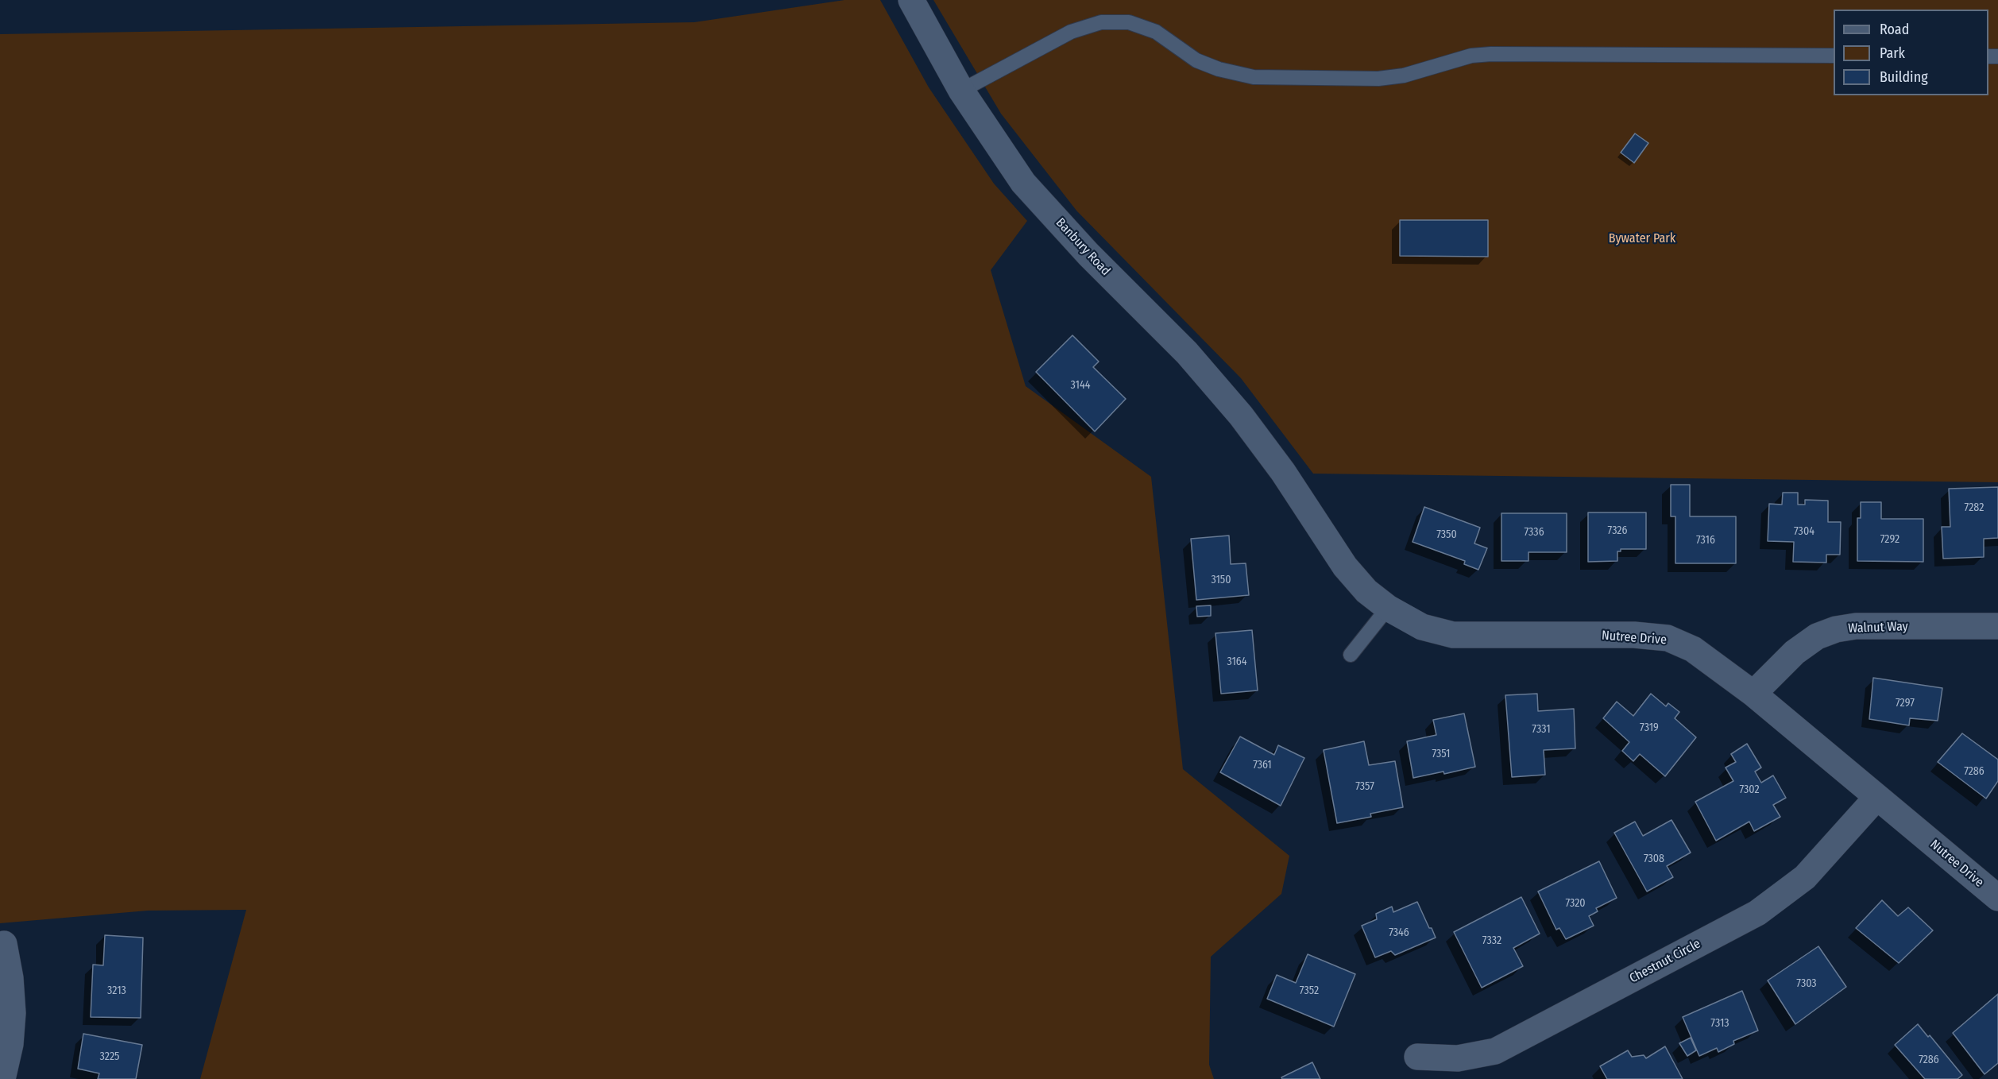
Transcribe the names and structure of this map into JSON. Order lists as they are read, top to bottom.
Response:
{
  "streets": {
    "street": [
      "Banbury Road",
      "Walnut Way",
      "Nutree Drive",
      "Chestnut Circle"
    ]
  },
  "crossings": [
    ["Banbury Road", "Nutree Drive"],
    ["Walnut Way", "Nutree Drive"],
    ["Nutree Drive", "Chestnut Circle"]
  ],
  "parks": ["Bywater Park"],
  "house_numbers": [
    "3144",
    "7282",
    "7326",
    "7304",
    "7336",
    "7350",
    "7292",
    "7316",
    "3150",
    "3164",
    "7297",
    "7319",
    "7331",
    "7351",
    "7361",
    "7286",
    "7357",
    "7302",
    "7308",
    "7320",
    "7346",
    "7332",
    "7303",
    "3213",
    "7352",
    "7313",
    "3225",
    "7286"
  ],
  "legend": ["Road", "Park", "Building"]
}
